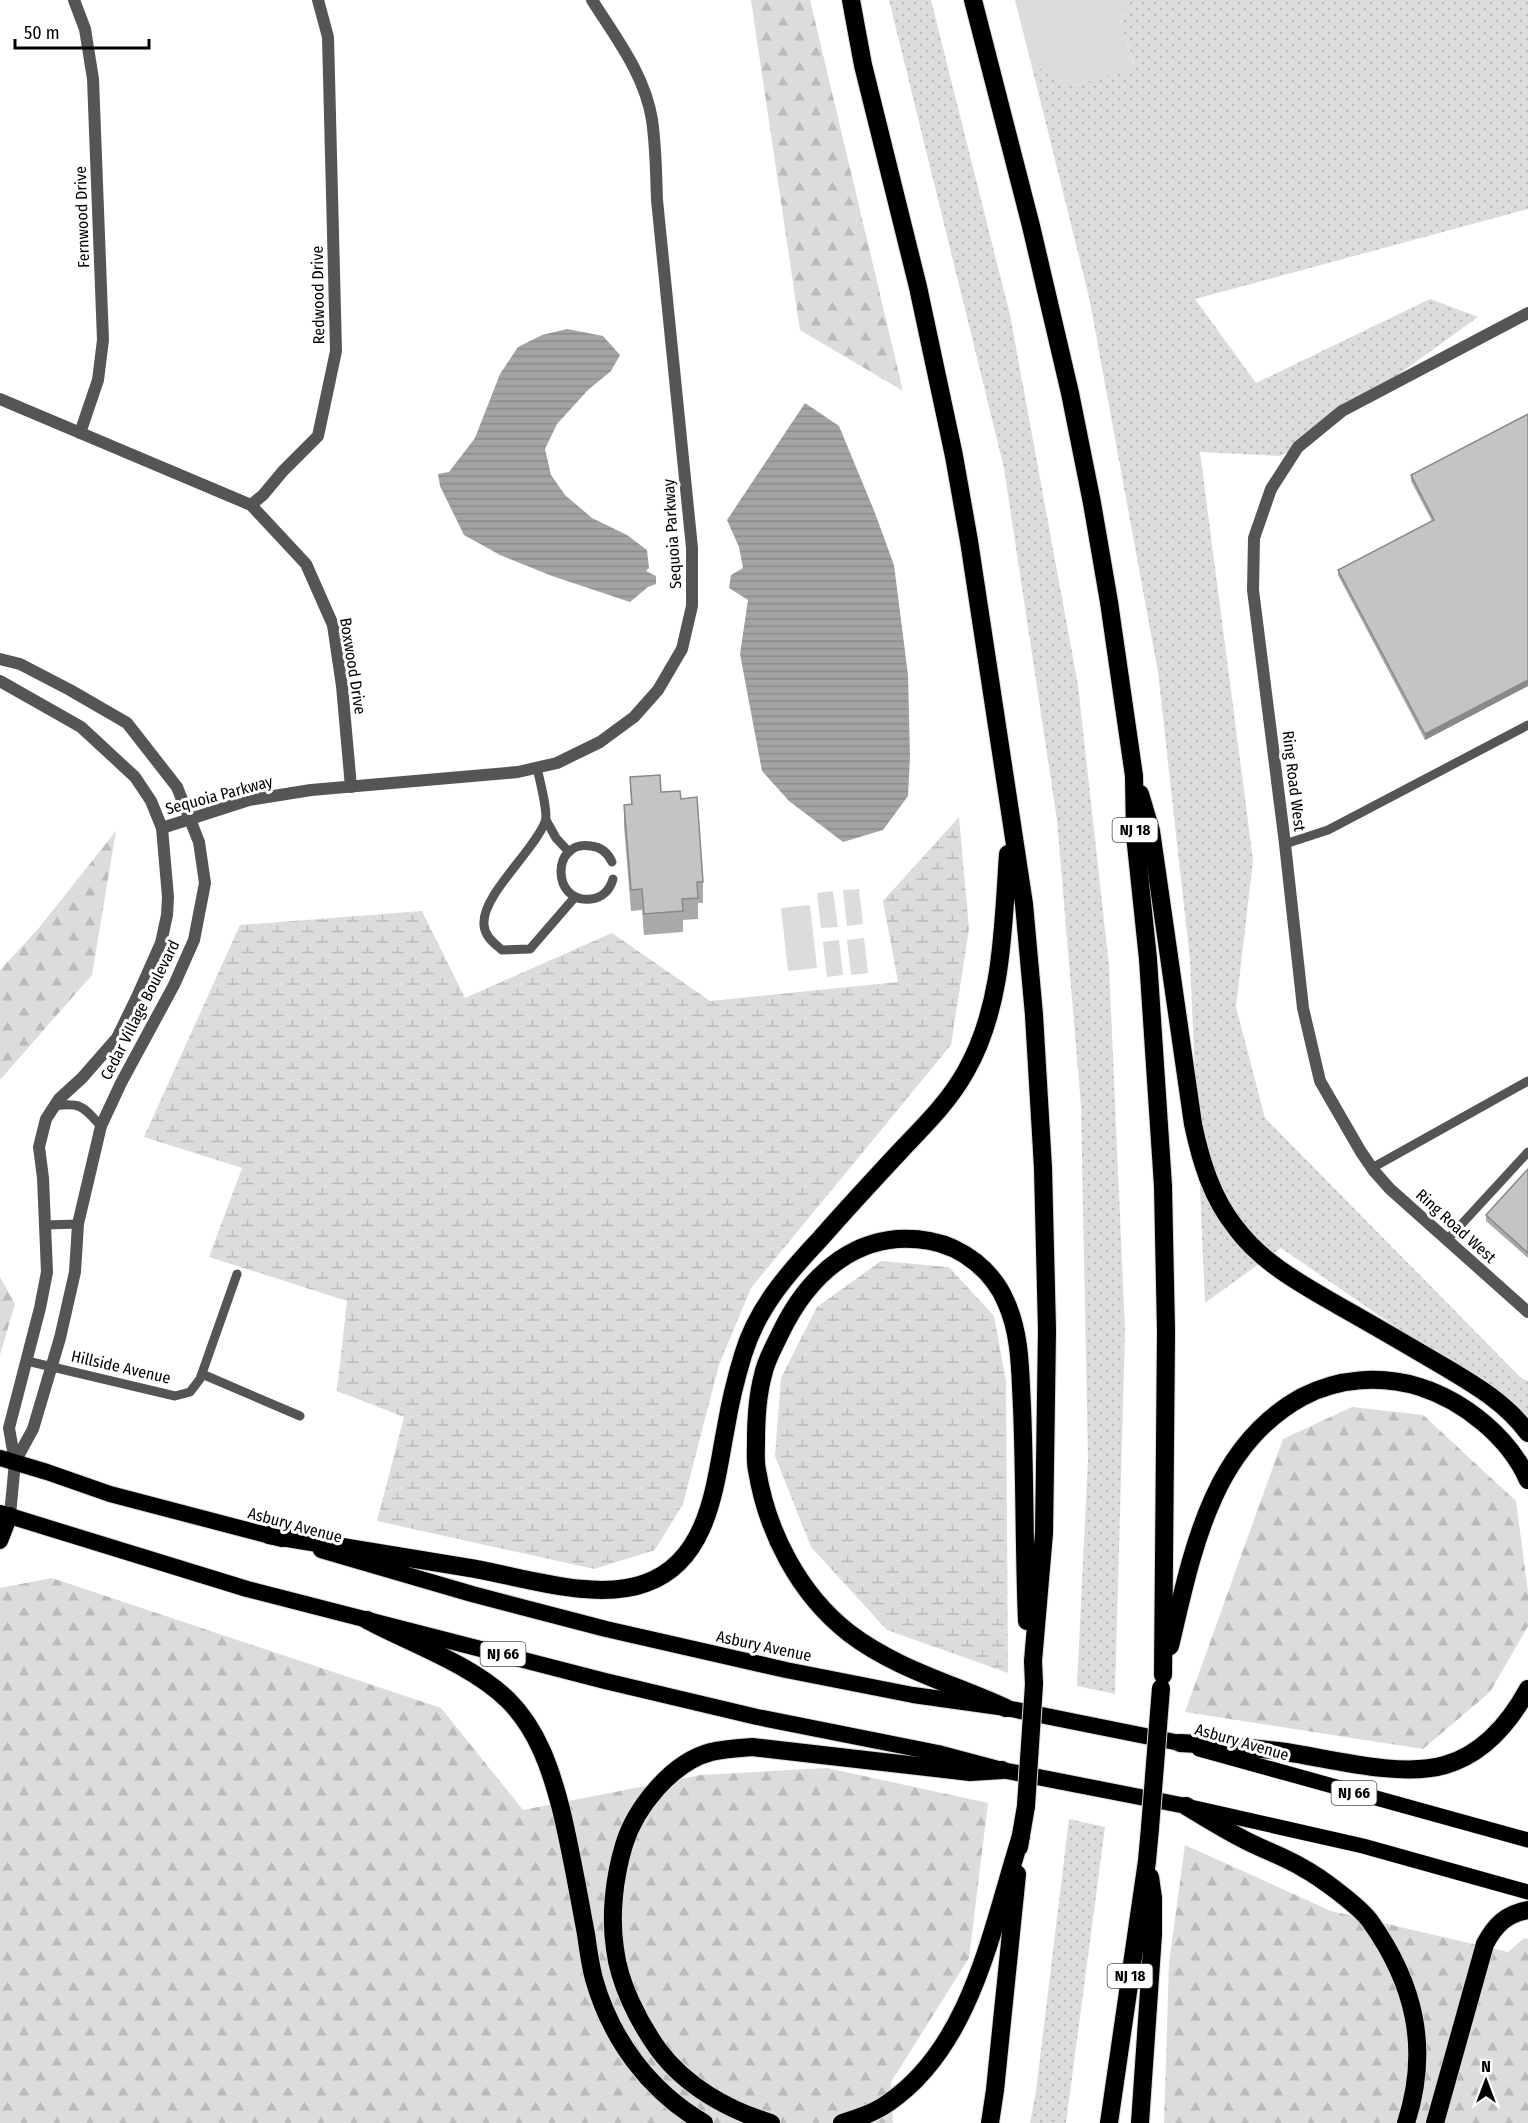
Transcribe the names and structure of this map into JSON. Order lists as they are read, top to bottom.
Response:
{
  "streets": {
    "highway": ["NJ 18", "Asbury Avenue", "NJ 66"],
    "street": [
      "Fernwood Drive",
      "Redwood Drive",
      "Sequoia Parkway",
      "Boxwood Drive",
      "Ring Road West",
      "Cedar Village Boulevard"
    ],
    "lane": ["Hillside Avenue"]
  },
  "crossings": [
    ["Redwood Drive", "Boxwood Drive"],
    ["Sequoia Parkway", "Boxwood Drive"],
    ["Sequoia Parkway", "Cedar Village Boulevard"],
    ["Cedar Village Boulevard", "Hillside Avenue"],
    ["Cedar Village Boulevard", "Asbury Avenue"],
    ["Cedar Village Boulevard", "NJ 66"]
  ],
  "scale_bar": "50 m",
  "north": "top"
}
